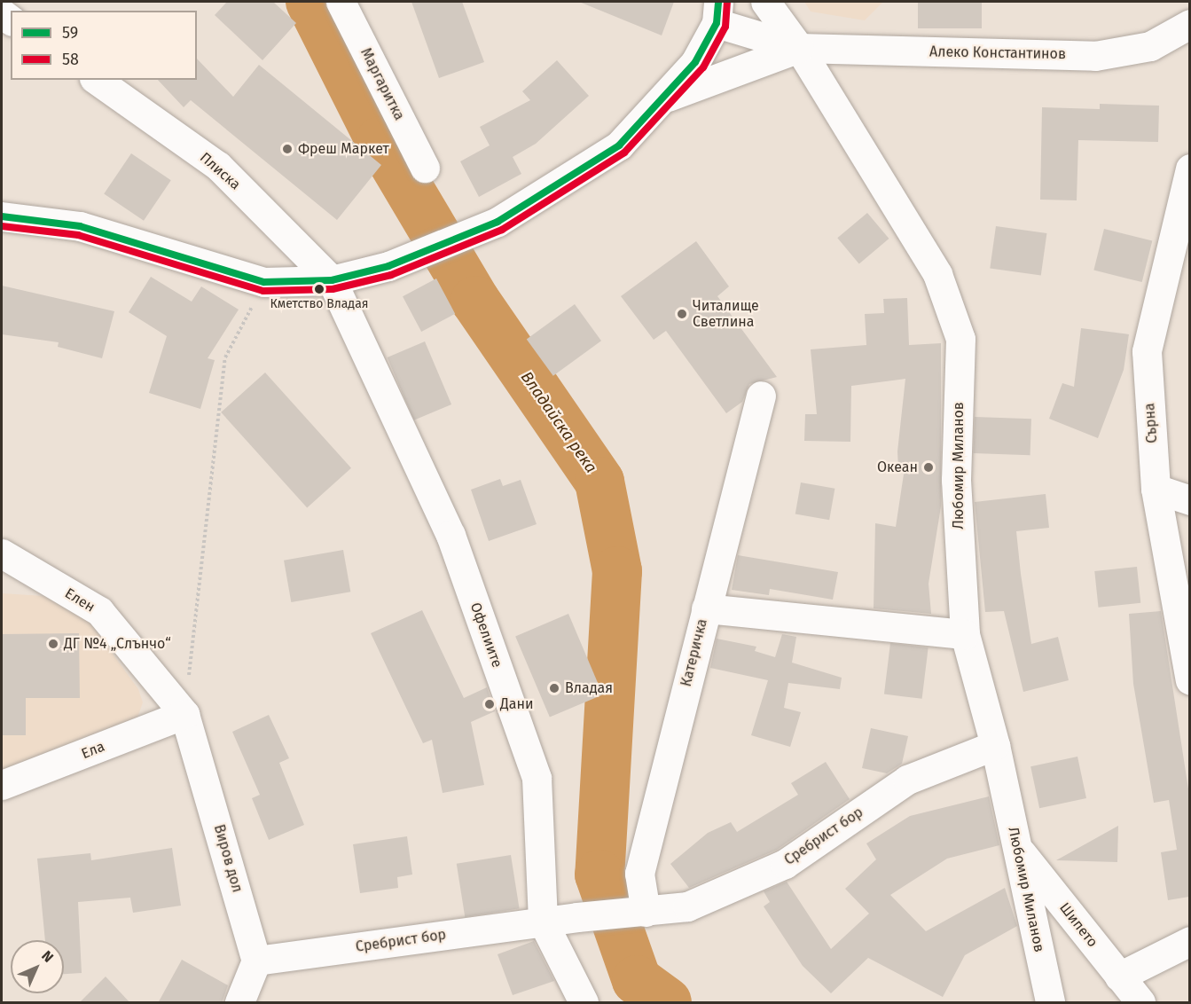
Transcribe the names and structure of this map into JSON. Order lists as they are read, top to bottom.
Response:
{
  "streets": {
    "street": [
      "Алеко Константинов",
      "Маргаритка",
      "Плиска",
      "Сърна",
      "Любомир Миланов",
      "Елен",
      "Офелиите",
      "Катеричка",
      "Ела",
      "Сребрист бор",
      "Виров дол",
      "Шипето"
    ]
  },
  "crossings": [
    ["Алеко Константинов", "Любомир Миланов"],
    ["Плиска", "Офелиите"],
    ["Любомир Миланов", "Сребрист бор"],
    ["Любомир Миланов", "Шипето"],
    ["Елен", "Ела"],
    ["Елен", "Виров дол"],
    ["Офелиите", "Сребрист бор"],
    ["Катеричка", "Сребрист бор"],
    ["Ела", "Виров дол"],
    ["Сребрист бор", "Виров дол"]
  ],
  "water": ["Владайска река"],
  "places": [
    "Фреш Маркет",
    "Кметство Владая",
    "Читалище Светлина",
    "Океан",
    "ДГ №4 „Слънчо“",
    "Владая",
    "Дани"
  ],
  "lines": ["transit line 59", "transit line 58"],
  "legend": ["59", "58"],
  "north": "top right"
}
